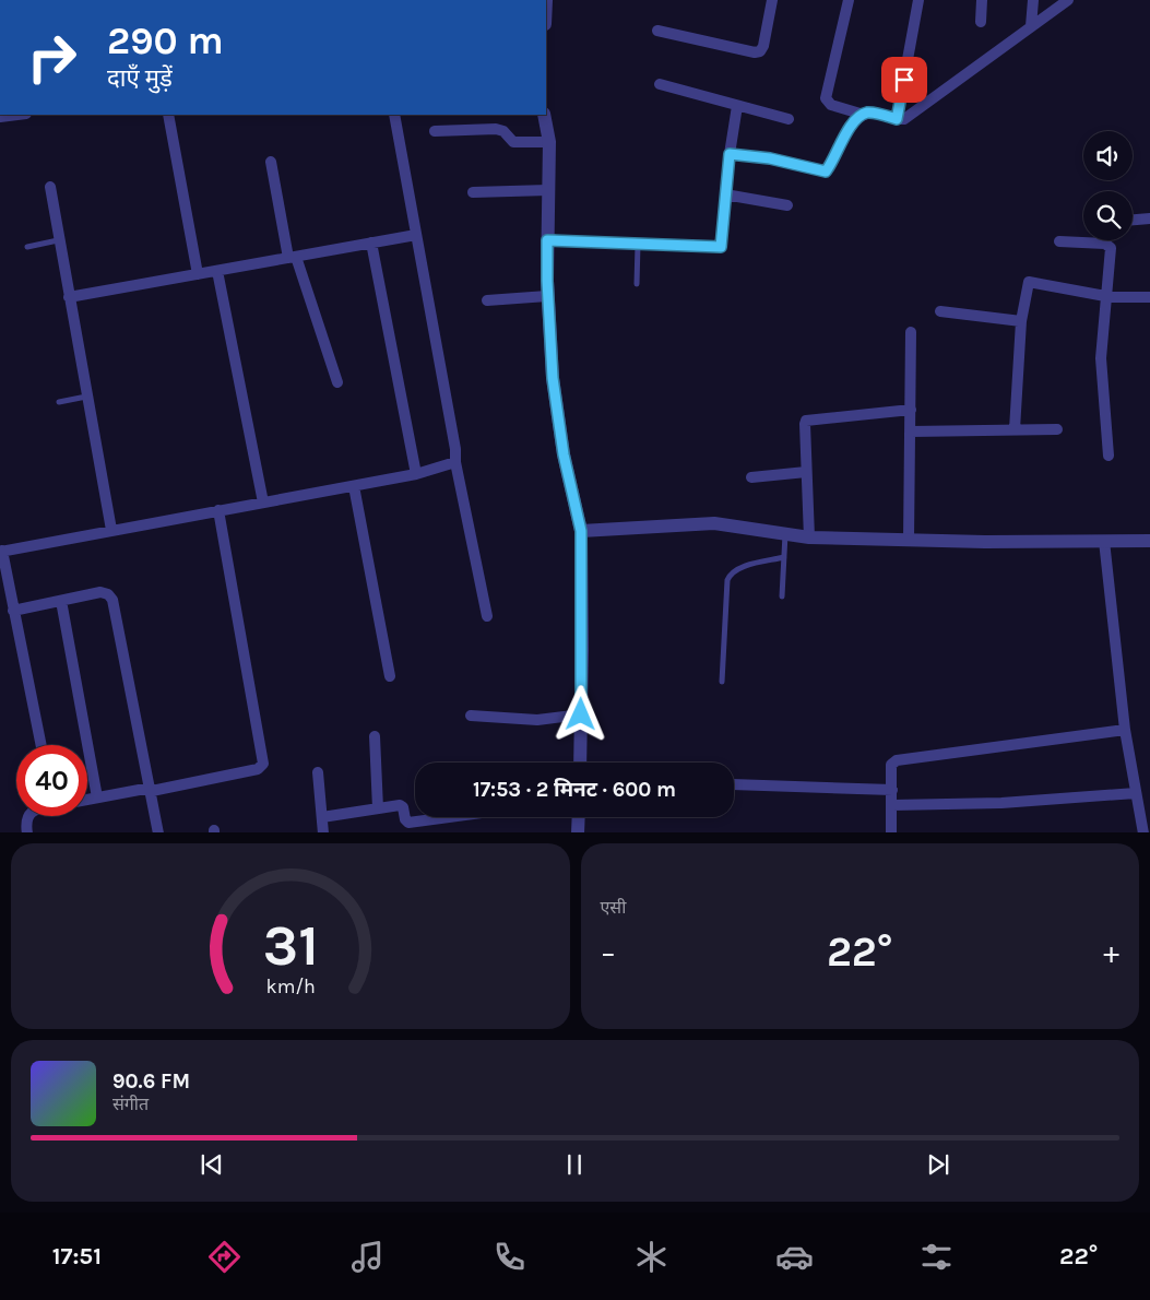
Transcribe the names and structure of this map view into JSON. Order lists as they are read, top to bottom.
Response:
{
  "page": {
    "turn": ["290 m", "दाएँ मुड़ें"],
    "limit": "40",
    "trip": "17:53 · 2 मिनट · 600 m",
    "tile": "एसी",
    "heat": ["−", "22°", "+"],
    "song": ["90.6 FM", "संगीत"],
    "tabs": ["17:51", "22°"],
    "gauge": ["31", "km/h"]
  }
}
